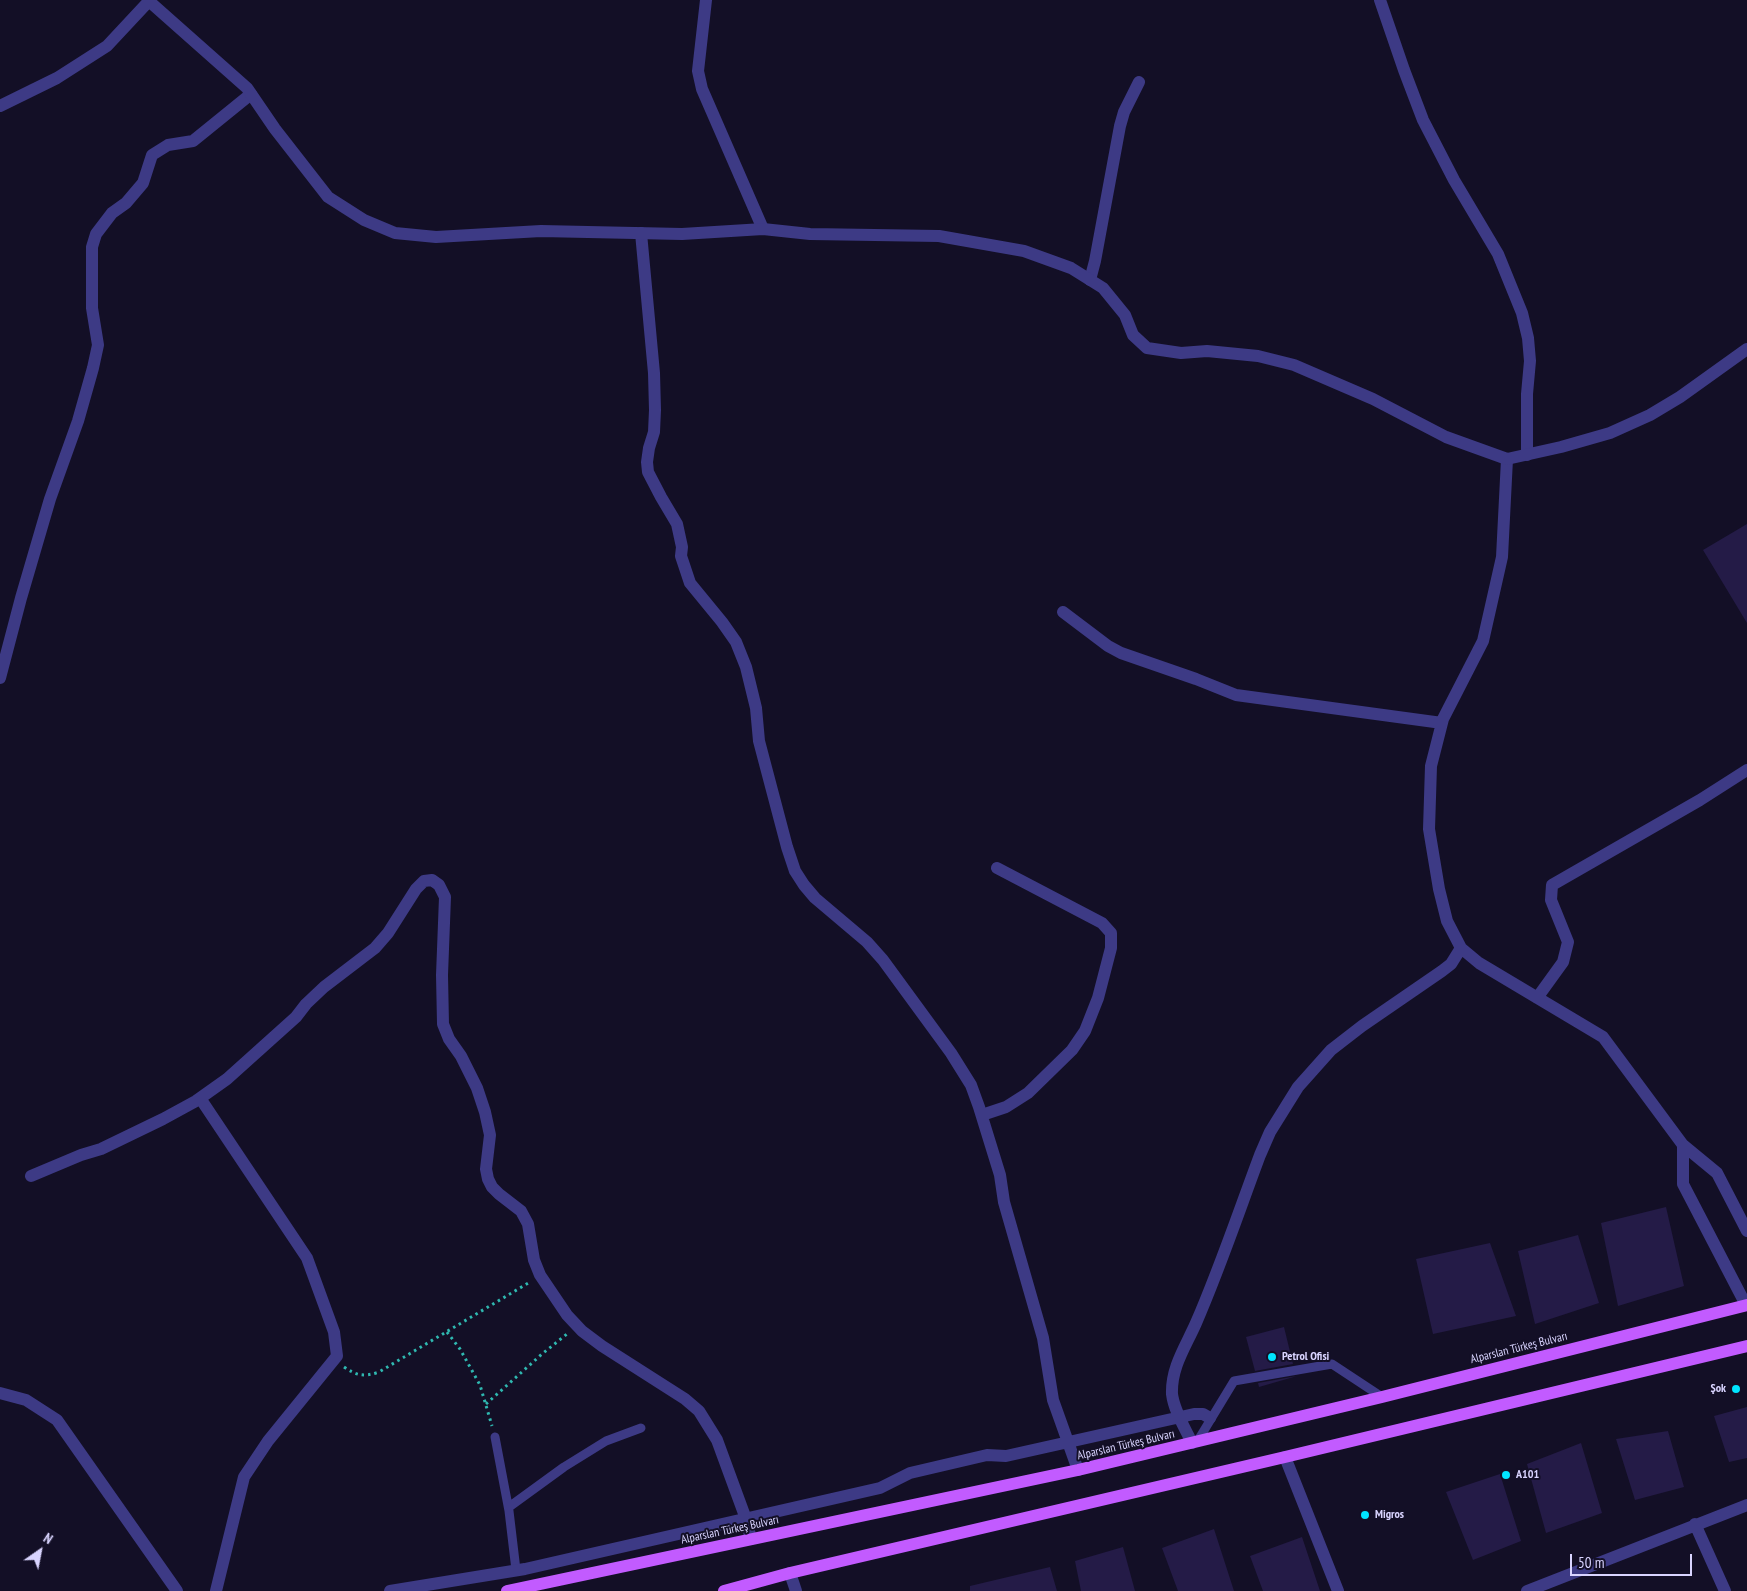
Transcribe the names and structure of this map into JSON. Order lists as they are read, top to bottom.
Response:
{
  "streets": {
    "main road": ["Alparslan Türkeş Bulvarı"]
  },
  "places": [
    "Petrol Ofisi",
    "Şok",
    "A101",
    "Migros"
  ],
  "scale_bar": "50 m",
  "north": "top right"
}
